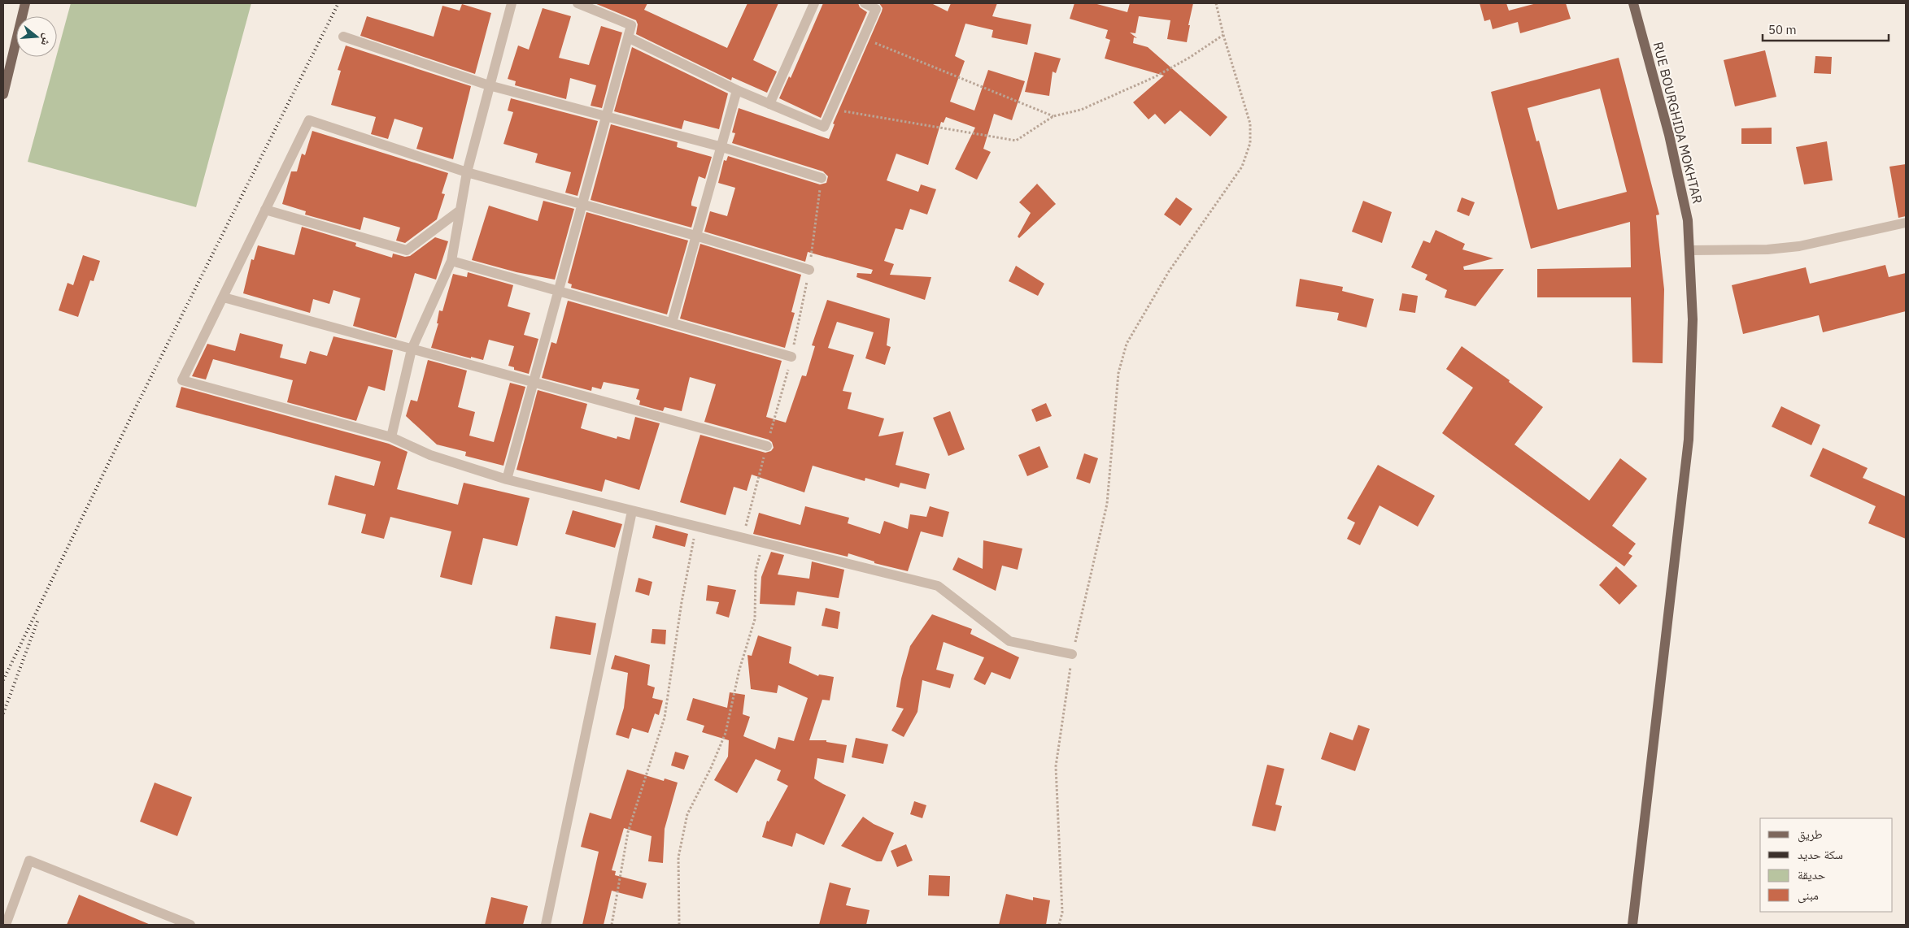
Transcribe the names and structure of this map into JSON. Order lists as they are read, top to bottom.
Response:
{
  "streets": {
    "main road": ["RUE BOURGHIDA MOKHTAR"]
  },
  "legend": [
    "طريق",
    "سكة حديد",
    "حديقة",
    "مبنى"
  ],
  "scale_bar": "50 m",
  "north": "right"
}
